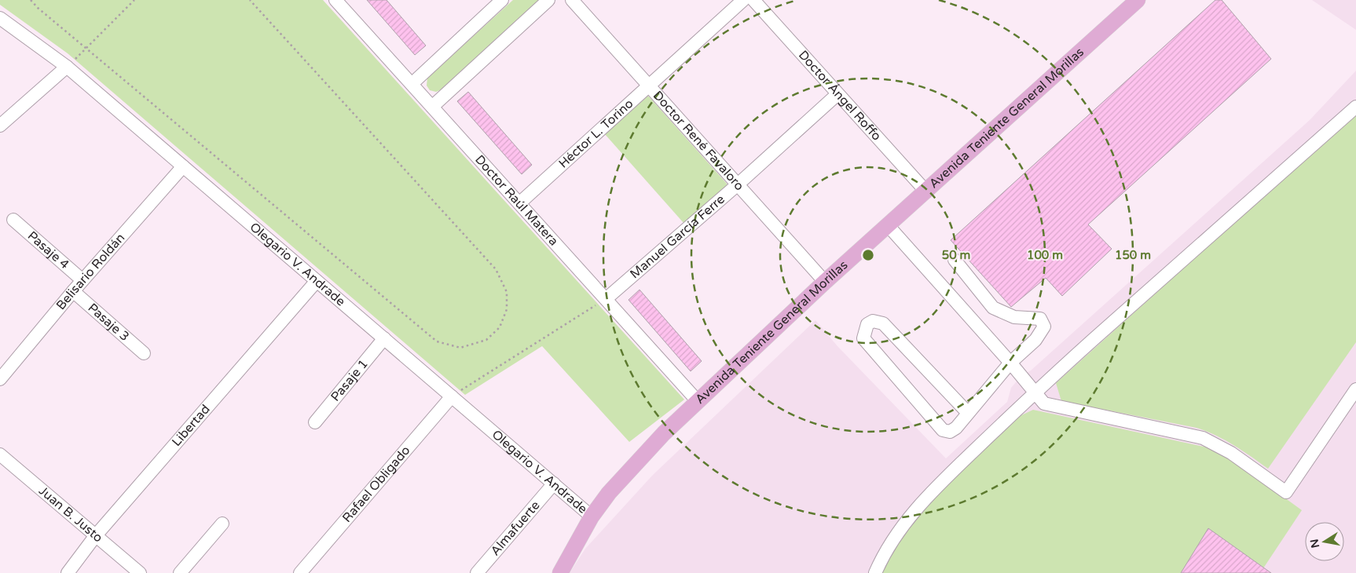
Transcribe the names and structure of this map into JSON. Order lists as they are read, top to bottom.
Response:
{
  "streets": {
    "main road": ["Avenida Teniente General Morillas"],
    "street": [
      "Doctor Ángel Roffo",
      "Héctor L. Torino",
      "Doctor René Favaloro",
      "Doctor Raúl Matera",
      "Manuel García Ferre",
      "Pasaje 4",
      "Olegario V. Andrade",
      "Belisario Roldán",
      "Pasaje 3",
      "Pasaje 1",
      "Libertad",
      "Rafael Obligado",
      "Juan B. Justo",
      "Almafuerte"
    ]
  },
  "crossings": [
    ["Doctor Ángel Roffo", "Avenida Teniente General Morillas"],
    ["Doctor Ángel Roffo", "Manuel García Ferre"],
    ["Avenida Teniente General Morillas", "Doctor René Favaloro"],
    ["Avenida Teniente General Morillas", "Doctor Raúl Matera"],
    ["Avenida Teniente General Morillas", "Olegario V. Andrade"],
    ["Héctor L. Torino", "Doctor René Favaloro"],
    ["Héctor L. Torino", "Doctor Raúl Matera"],
    ["Doctor René Favaloro", "Manuel García Ferre"],
    ["Doctor Raúl Matera", "Manuel García Ferre"],
    ["Pasaje 4", "Belisario Roldán"],
    ["Olegario V. Andrade", "Belisario Roldán"],
    ["Olegario V. Andrade", "Pasaje 1"],
    ["Olegario V. Andrade", "Libertad"],
    ["Olegario V. Andrade", "Rafael Obligado"],
    ["Olegario V. Andrade", "Almafuerte"],
    ["Belisario Roldán", "Pasaje 3"],
    ["Libertad", "Juan B. Justo"]
  ],
  "north": "left",
  "rings": ["50 m", "100 m", "150 m"]
}
